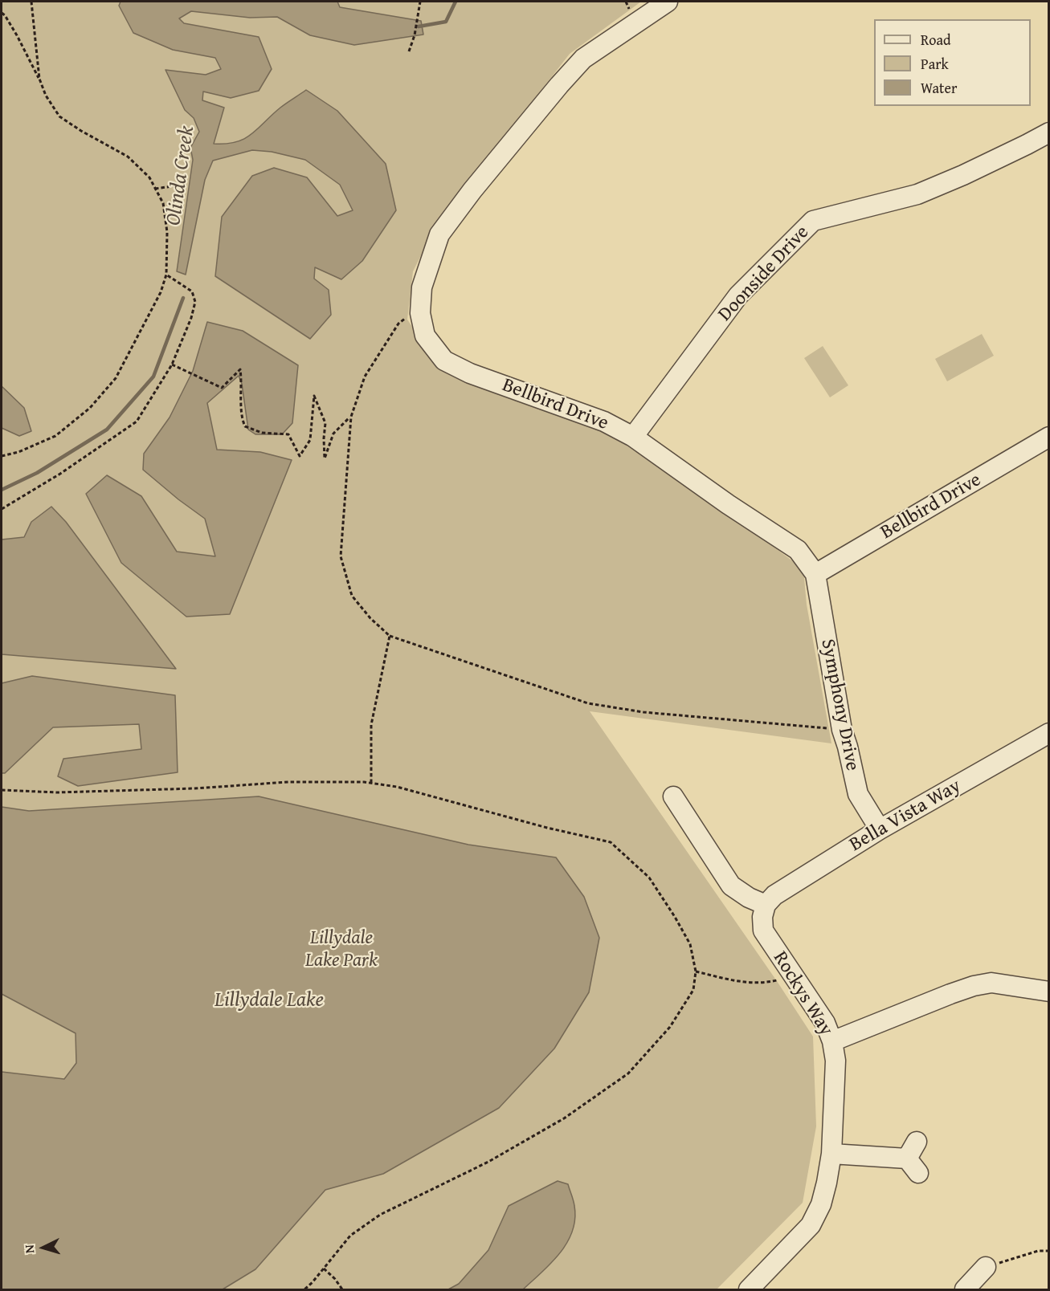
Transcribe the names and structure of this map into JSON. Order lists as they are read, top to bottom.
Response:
{
  "streets": {
    "street": [
      "Doonside Drive",
      "Bellbird Drive",
      "Symphony Drive",
      "Bella Vista Way",
      "Rockys Way"
    ]
  },
  "crossings": [
    ["Doonside Drive", "Bellbird Drive"],
    ["Bellbird Drive", "Symphony Drive"],
    ["Symphony Drive", "Bella Vista Way"],
    ["Bella Vista Way", "Rockys Way"]
  ],
  "water": ["Olinda Creek", "Lillydale Lake"],
  "parks": ["Lillydale Lake Park"],
  "legend": ["Road", "Park", "Water"],
  "north": "left"
}
